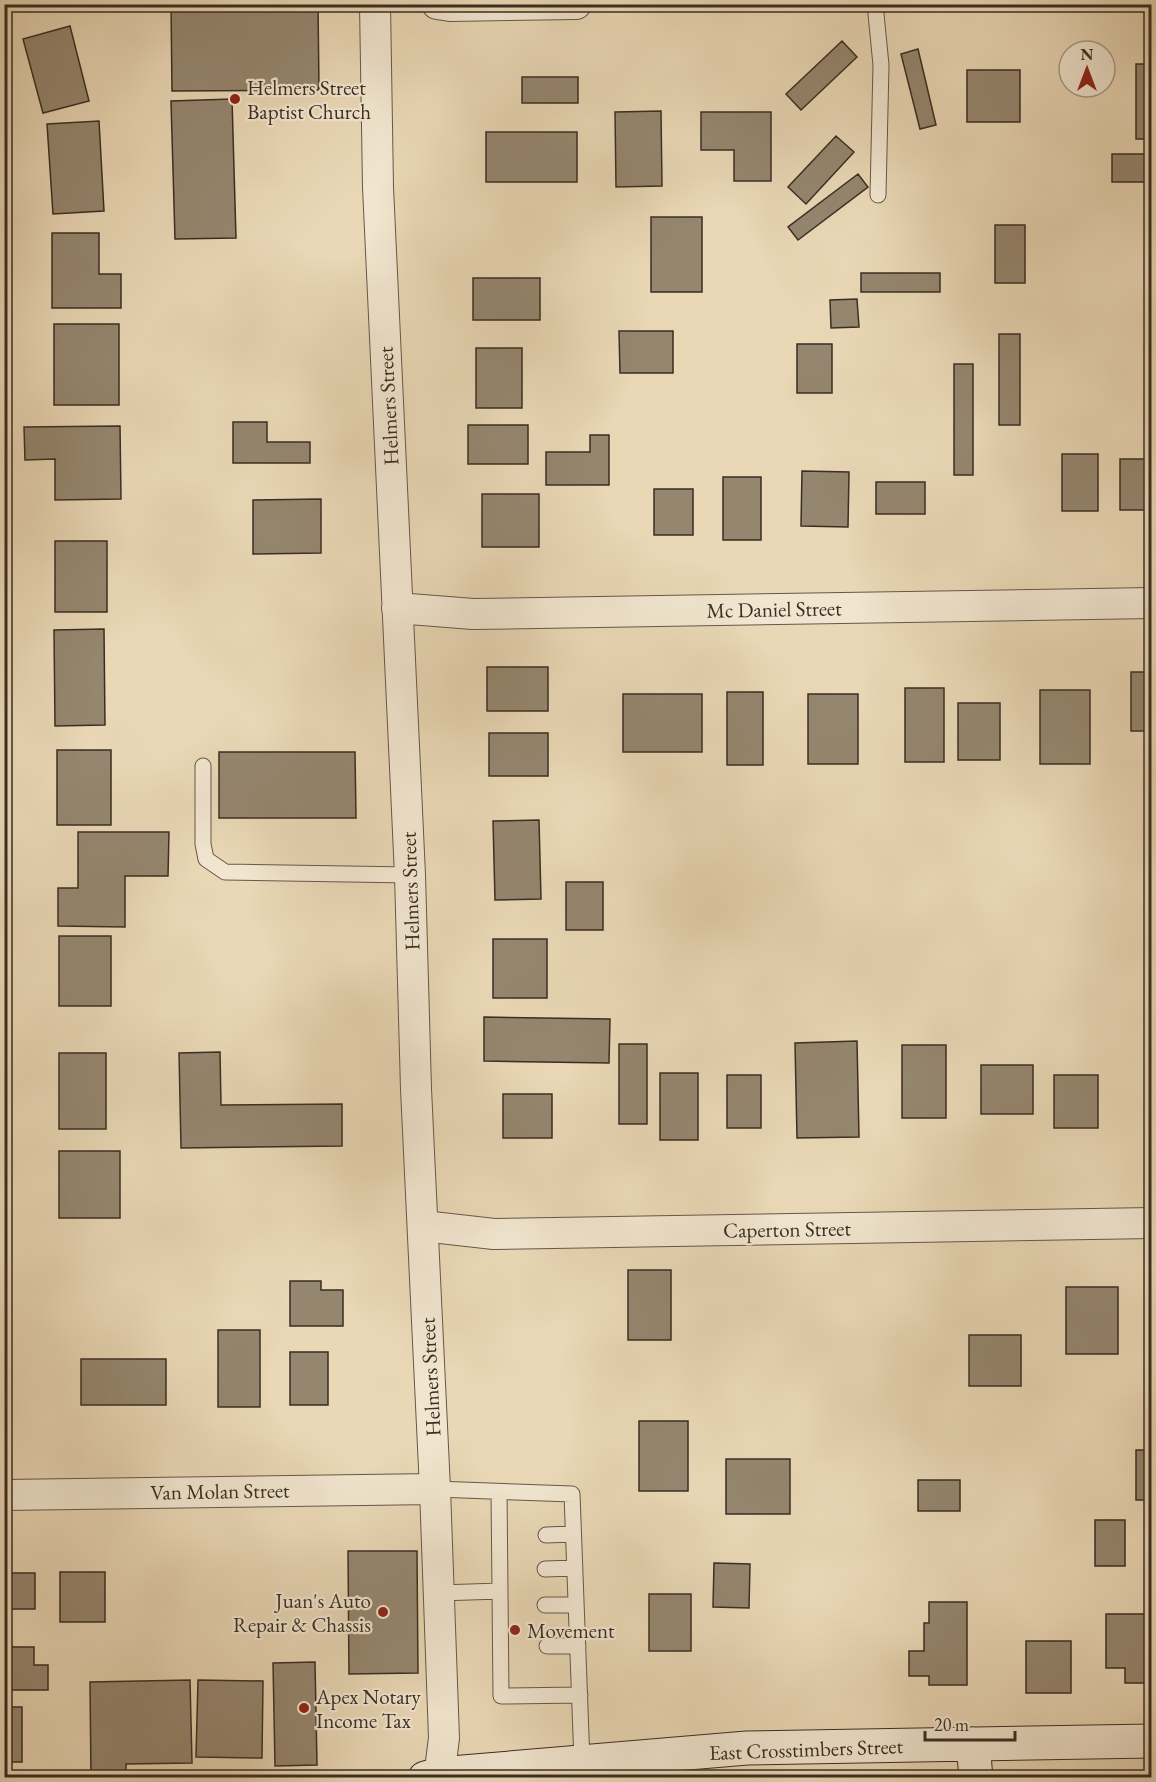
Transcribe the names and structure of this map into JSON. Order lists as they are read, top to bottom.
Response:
{
  "streets": {
    "main road": ["East Crosstimbers Street"],
    "street": [
      "Helmers Street",
      "Mc Daniel Street",
      "Caperton Street",
      "Van Molan Street"
    ]
  },
  "crossings": [
    ["Helmers Street", "Mc Daniel Street"],
    ["Helmers Street", "Caperton Street"],
    ["Helmers Street", "Van Molan Street"],
    ["Helmers Street", "East Crosstimbers Street"]
  ],
  "places": [
    "Helmers Street Baptist Church",
    "Juan's Auto Repair & Chassis",
    "Movement",
    "Apex Notary Income Tax"
  ],
  "scale_bar": "20 m",
  "north": "top"
}
